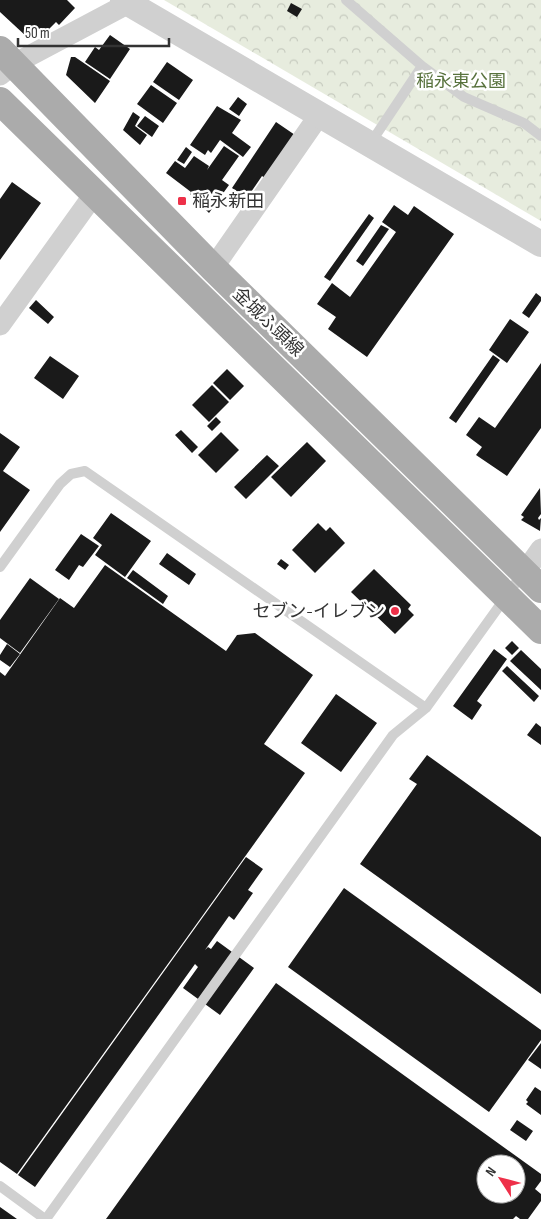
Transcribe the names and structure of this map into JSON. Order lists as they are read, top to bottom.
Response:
{
  "streets": {
    "main road": ["金城ふ頭線"]
  },
  "parks": ["稲永東公園"],
  "places": {
    "transit": ["稲永新田"],
    "other": ["セブン-イレブン"]
  },
  "scale_bar": "50 m",
  "north": "top left"
}
